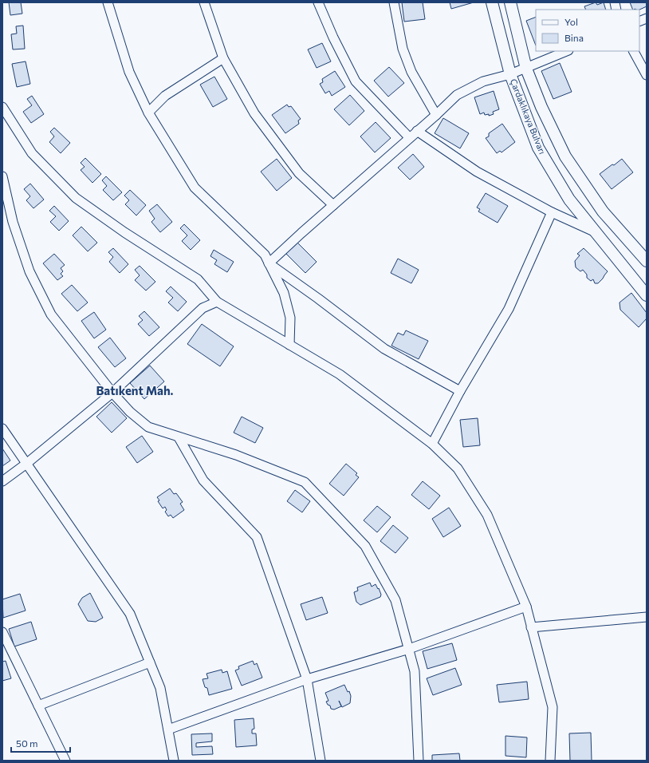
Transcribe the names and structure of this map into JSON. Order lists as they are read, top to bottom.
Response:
{
  "streets": {
    "main road": ["Çardaklıkaya Bulvarı"]
  },
  "districts": ["Batıkent Mah."],
  "legend": ["Yol", "Bina"],
  "scale_bar": "50 m"
}
